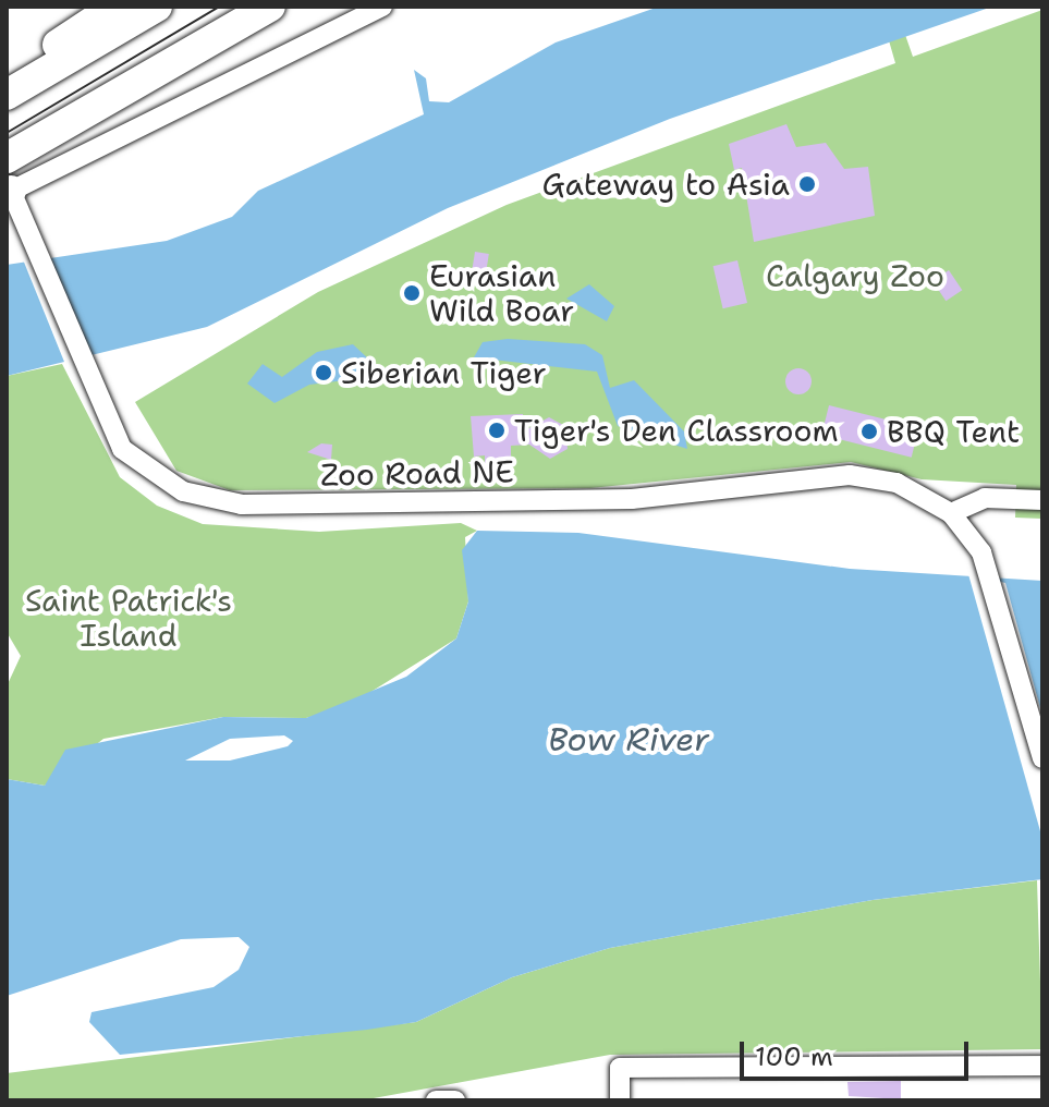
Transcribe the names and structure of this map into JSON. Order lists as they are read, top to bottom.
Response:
{
  "streets": {
    "street": ["Zoo Road NE"]
  },
  "water": ["Bow River"],
  "parks": ["Calgary Zoo", "Saint Patrick's Island"],
  "places": [
    "Gateway to Asia",
    "Eurasian Wild Boar",
    "Siberian Tiger",
    "Tiger's Den Classroom",
    "BBQ Tent"
  ],
  "scale_bar": "100 m"
}
